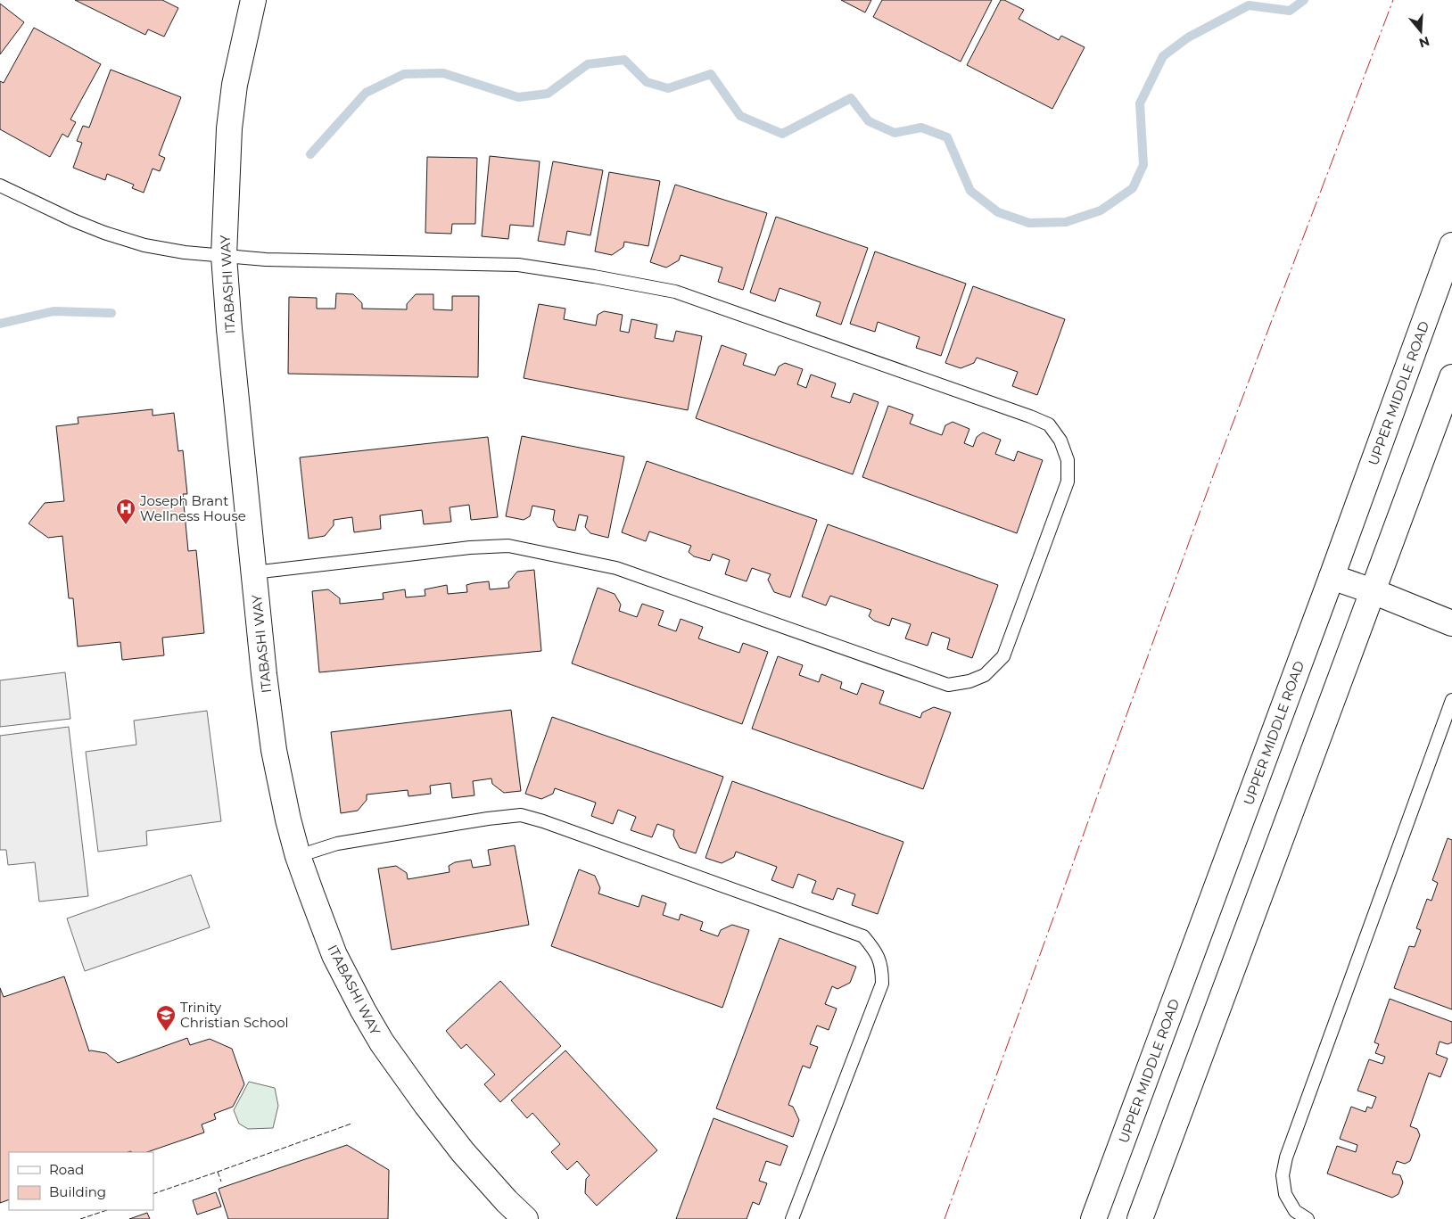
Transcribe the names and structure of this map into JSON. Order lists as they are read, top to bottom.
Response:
{
  "streets": {
    "main road": ["ITABASHI WAY", "UPPER MIDDLE ROAD"]
  },
  "places": {
    "hospital": ["Joseph Brant Wellness House"],
    "school or university": ["Trinity Christian School"]
  },
  "legend": ["Road", "Building"],
  "north": "bottom"
}
